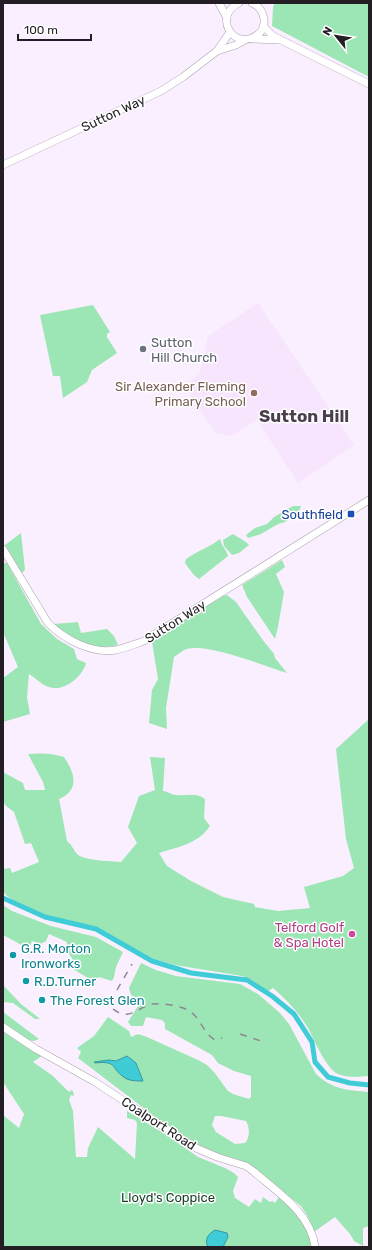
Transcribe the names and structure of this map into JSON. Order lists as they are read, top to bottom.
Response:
{
  "streets": {
    "street": ["Sutton Way", "Coalport Road"]
  },
  "districts": ["Sutton Hill"],
  "parks": ["Lloyd's Coppice"],
  "places": {
    "other": [
      "Sutton Hill Church",
      "Sir Alexander Fleming Primary School",
      "Telford Golf & Spa Hotel",
      "G.R. Morton Ironworks",
      "R.D.Turner",
      "The Forest Glen"
    ],
    "transit": ["Southfield"]
  },
  "scale_bar": "100 m",
  "north": "top left"
}
